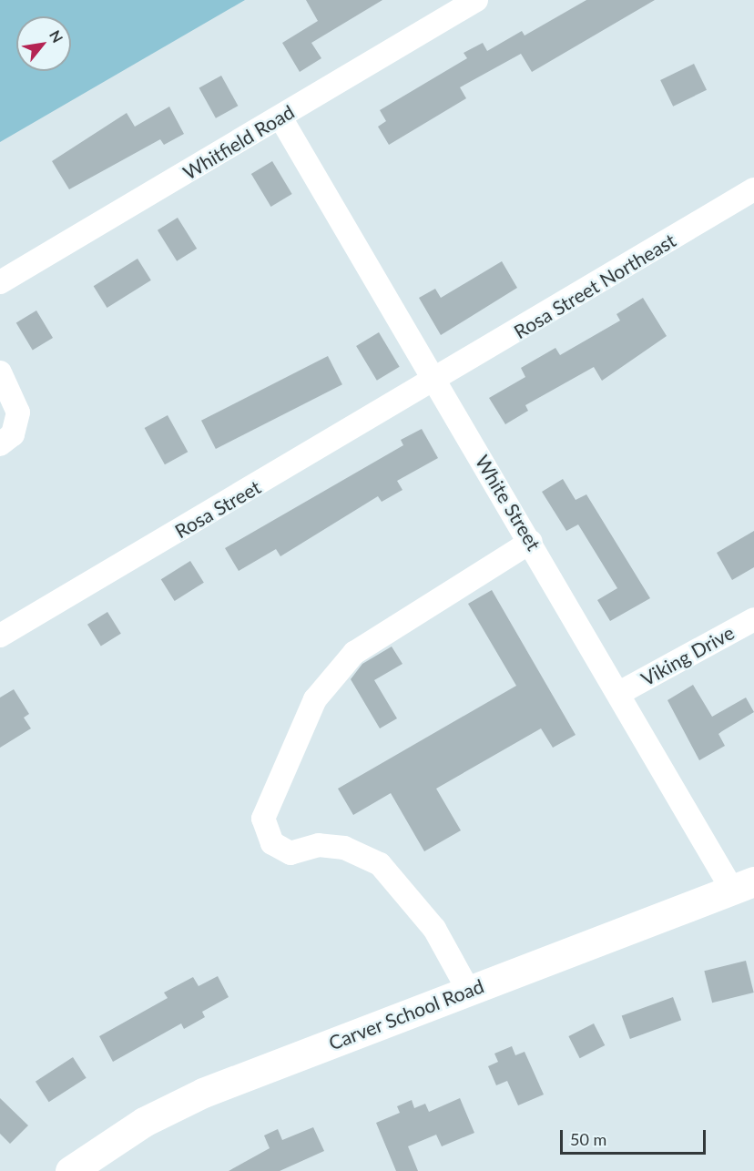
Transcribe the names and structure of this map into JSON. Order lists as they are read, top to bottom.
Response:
{
  "streets": {
    "main road": ["Carver School Road"],
    "street": [
      "Whitfield Road",
      "Rosa Street Northeast",
      "White Street",
      "Rosa Street",
      "Viking Drive"
    ]
  },
  "crossings": [
    ["Whitfield Road", "White Street"],
    ["Rosa Street Northeast", "White Street"],
    ["Rosa Street Northeast", "Rosa Street"],
    ["White Street", "Rosa Street"],
    ["White Street", "Viking Drive"],
    ["White Street", "Carver School Road"]
  ],
  "scale_bar": "50 m",
  "north": "top right"
}
